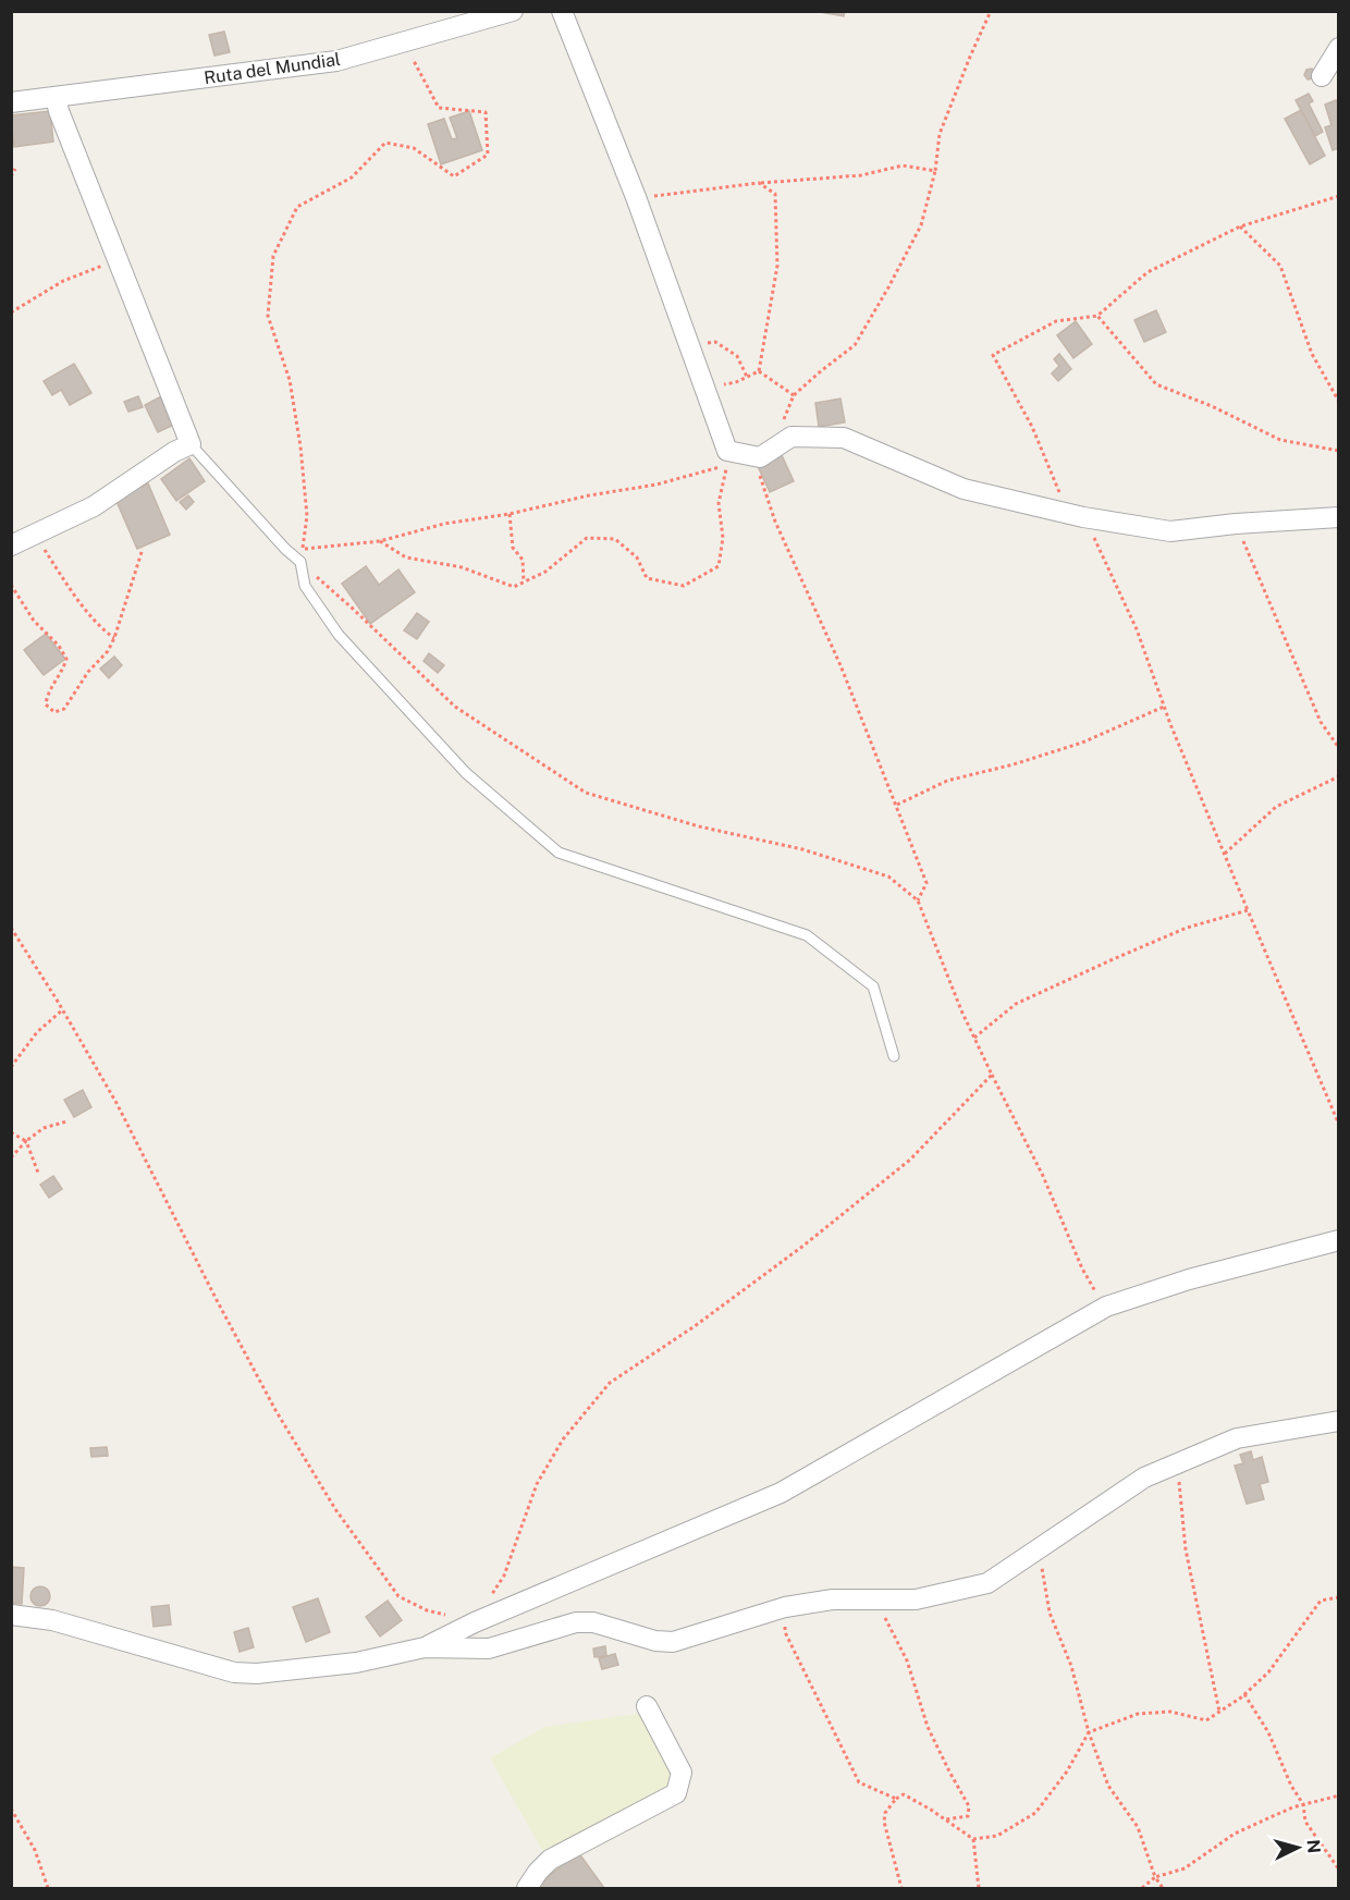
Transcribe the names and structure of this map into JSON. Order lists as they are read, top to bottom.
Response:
{
  "streets": {
    "street": ["Ruta del Mundial"]
  },
  "north": "right"
}
